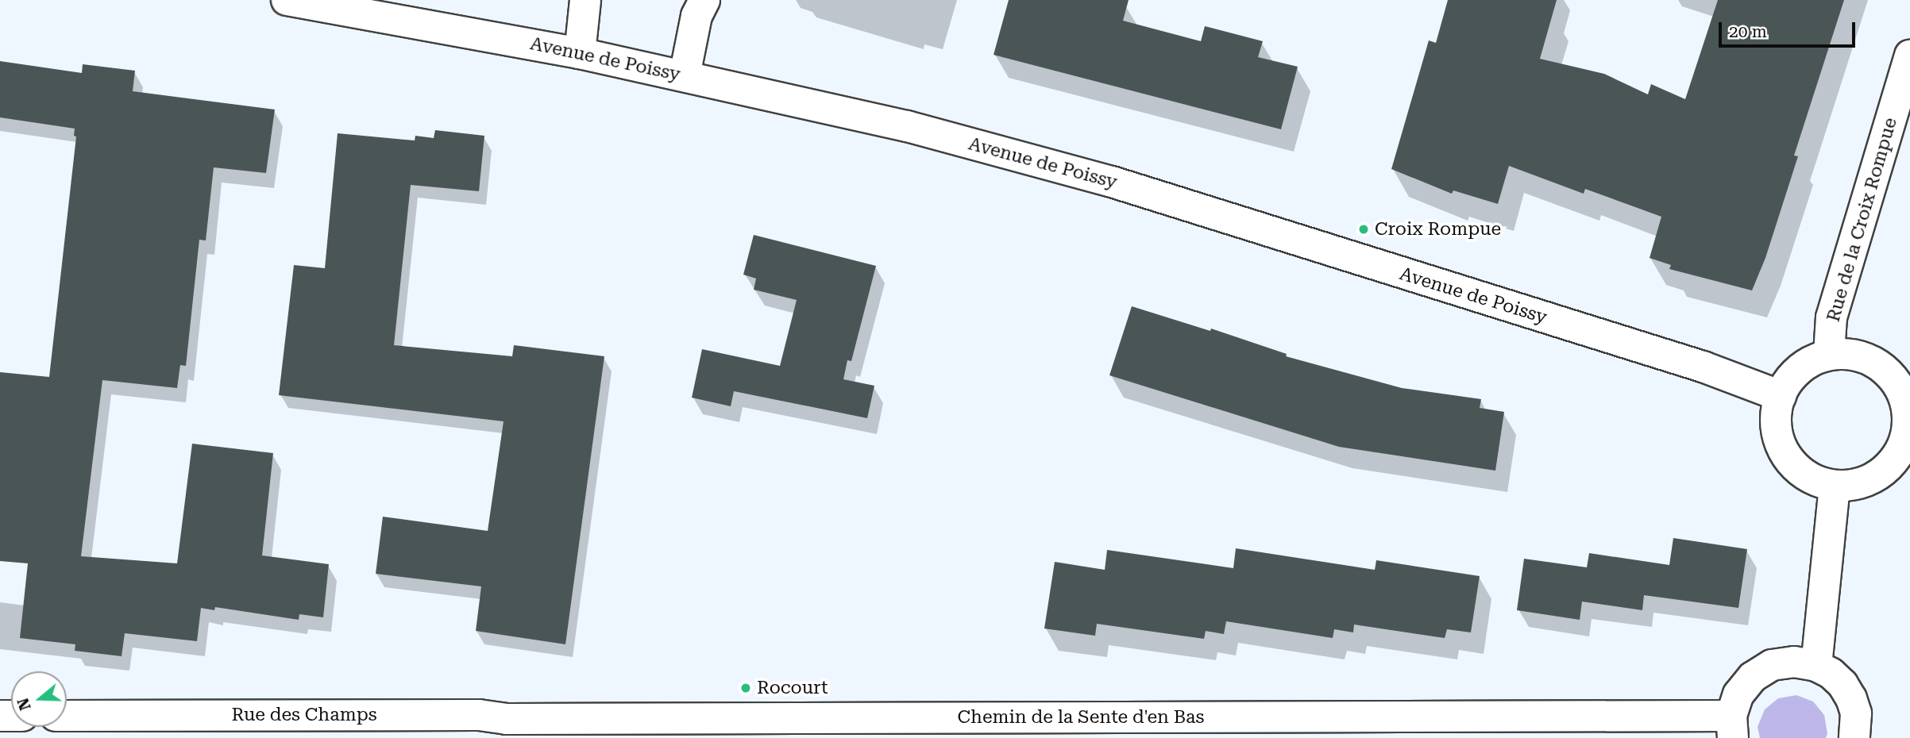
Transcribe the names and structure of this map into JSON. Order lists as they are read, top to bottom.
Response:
{
  "streets": {
    "street": [
      "Avenue de Poissy",
      "Rue de la Croix Rompue",
      "Rue des Champs",
      "Chemin de la Sente d'en Bas"
    ]
  },
  "crossings": [
    ["Avenue de Poissy", "Rue de la Croix Rompue"],
    ["Rue des Champs", "Chemin de la Sente d'en Bas"]
  ],
  "places": ["Croix Rompue", "Rocourt"],
  "scale_bar": "20 m",
  "north": "left"
}
